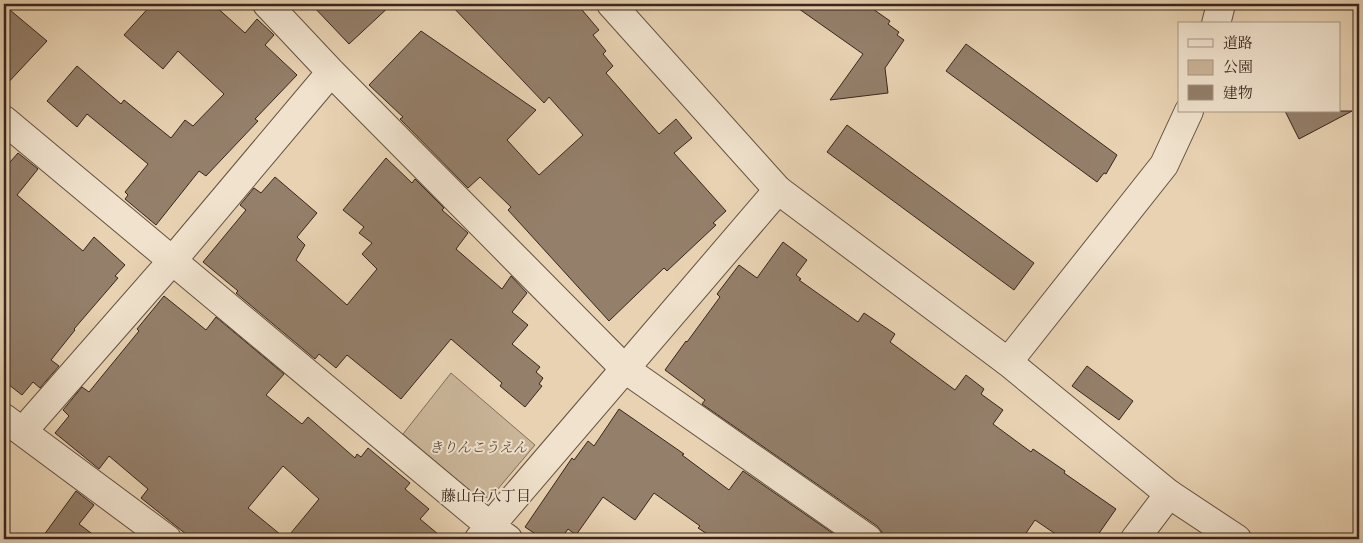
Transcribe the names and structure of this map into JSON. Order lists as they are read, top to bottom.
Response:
{
  "districts": ["藤山台八丁目"],
  "parks": ["きりんこうえん"],
  "legend": ["道路", "公園", "建物"]
}
